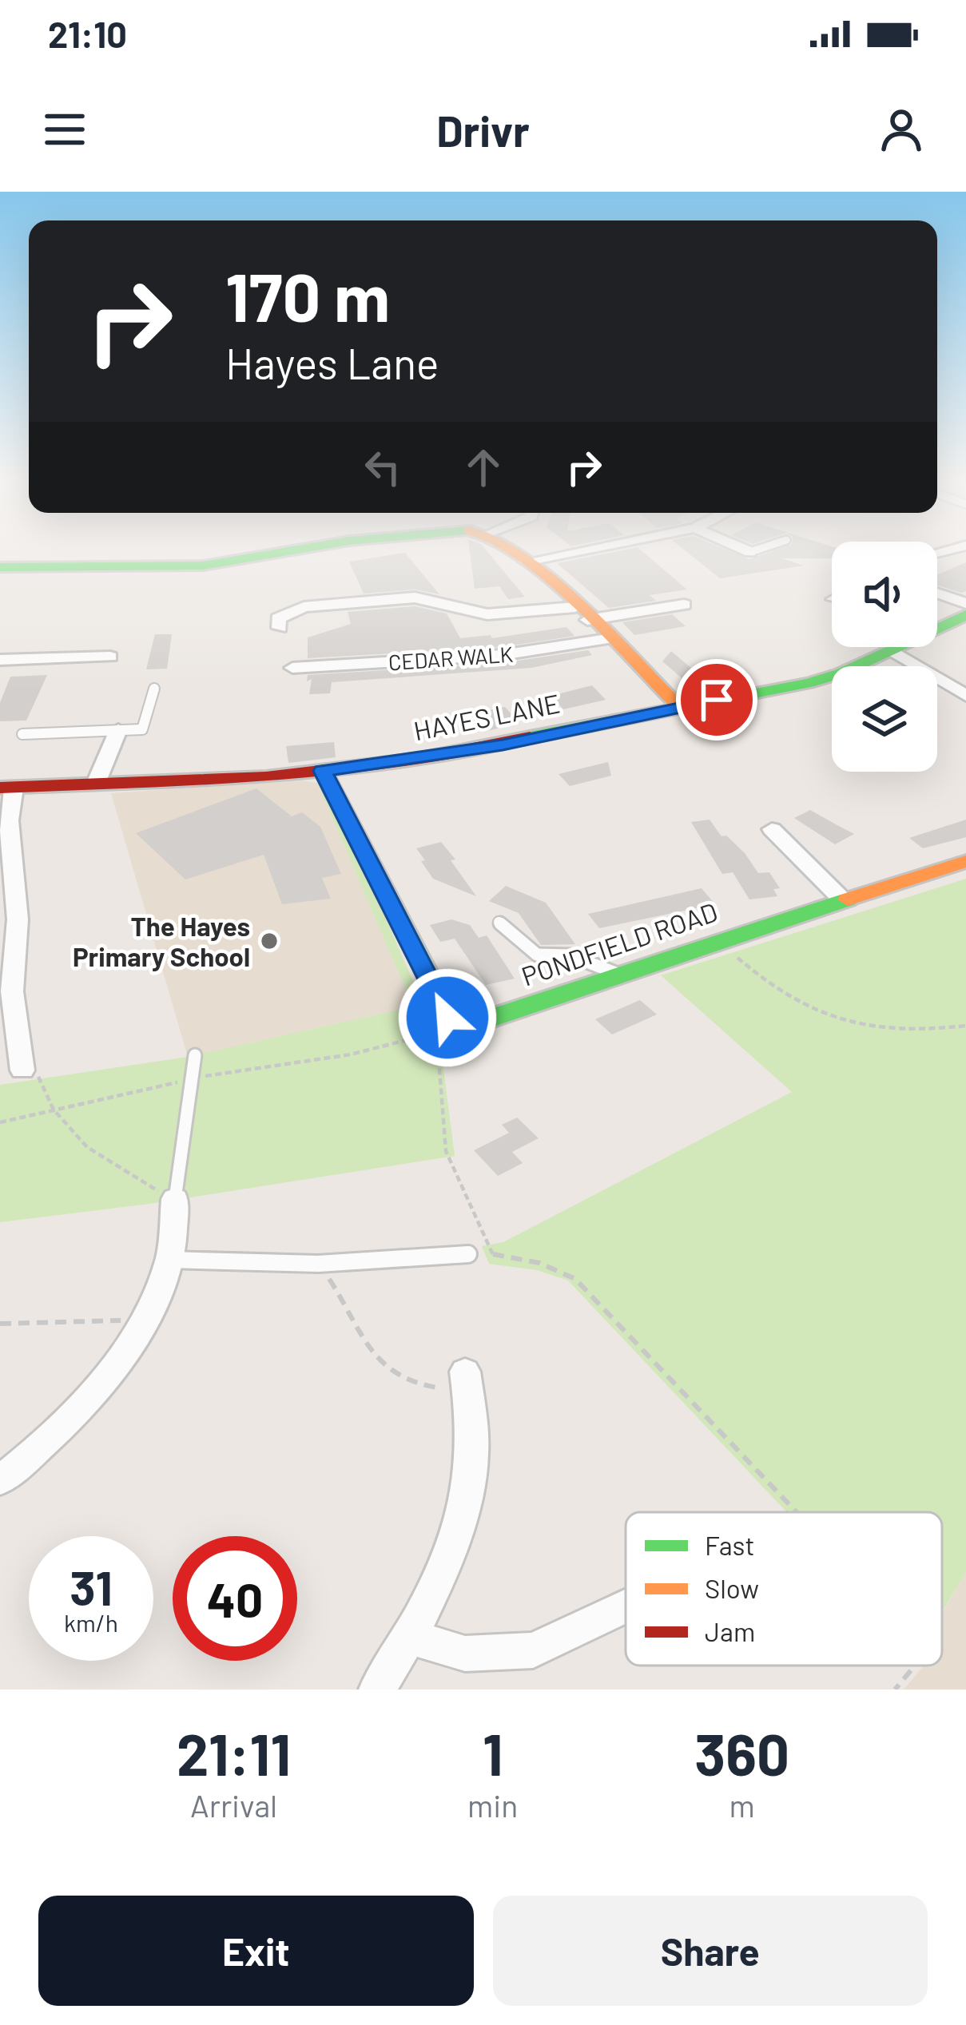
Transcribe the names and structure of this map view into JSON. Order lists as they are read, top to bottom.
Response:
{
  "streets": {
    "street": ["CEDAR WALK", "HAYES LANE", "PONDFIELD ROAD"]
  },
  "crossings": [
    ["HAYES LANE", "PONDFIELD ROAD"]
  ],
  "places": ["The Hayes Primary School"],
  "legend": ["Fast", "Slow", "Jam"],
  "page": {
    "status": "21:10",
    "header": "Drivr",
    "turn": ["170 m", "Hayes Lane"],
    "speed": "31 km/h",
    "limit": "40",
    "eta": [
      "21:11",
      "Arrival",
      "1",
      "min",
      "360",
      "m"
    ],
    "buttons": ["Exit", "Share"]
  }
}
